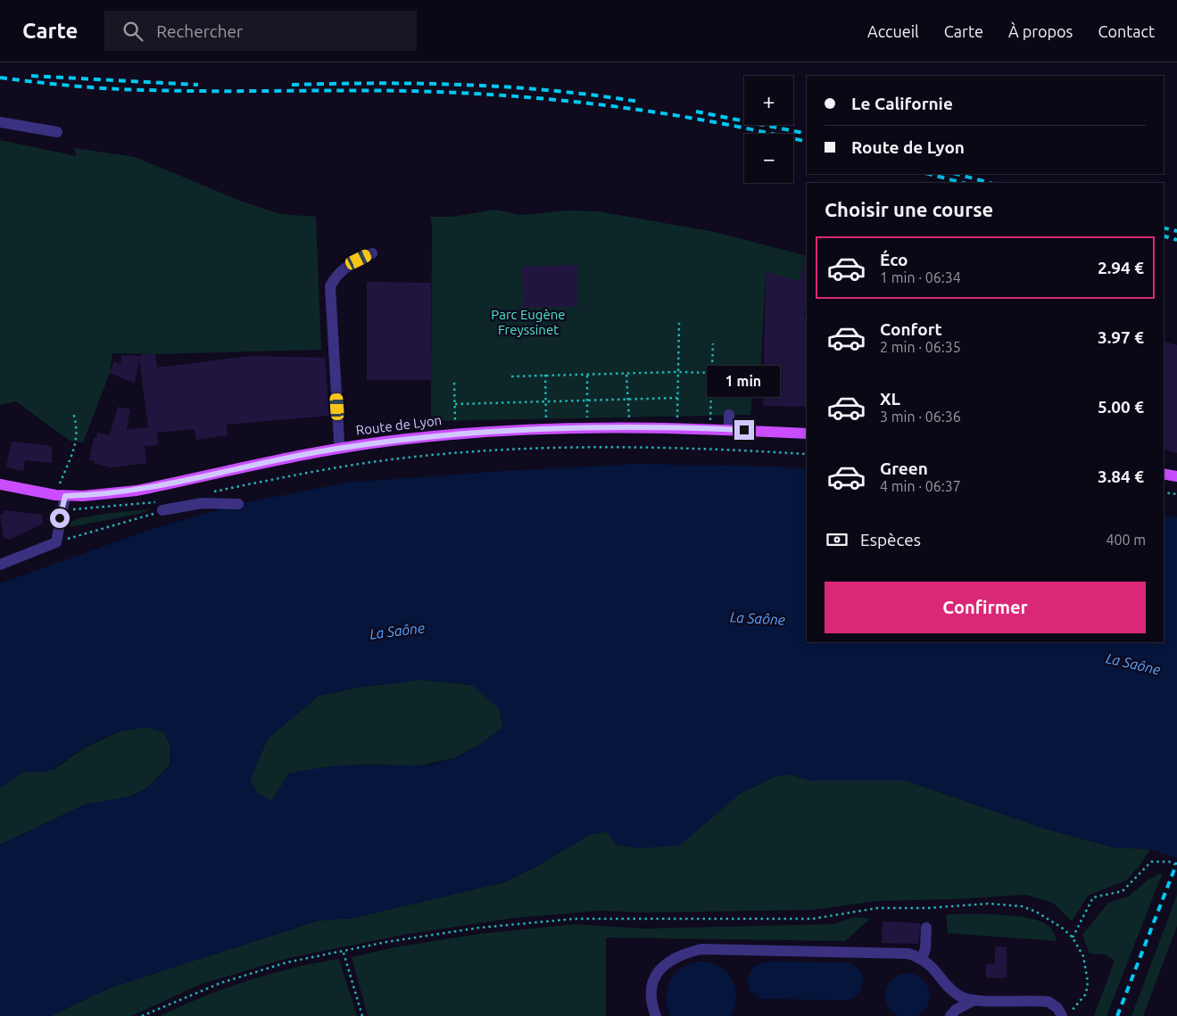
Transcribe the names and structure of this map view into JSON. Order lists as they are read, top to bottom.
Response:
{
  "streets": {
    "main road": ["Route de Lyon"]
  },
  "water": ["La Saône"],
  "parks": ["Parc Eugène Freyssinet"],
  "page": {
    "header": "Carte",
    "search": "Rechercher",
    "nav": [
      "Accueil",
      "Carte",
      "À propos",
      "Contact"
    ],
    "map_buttons": ["+", "−"],
    "banner": ["Le Californie", "Route de Lyon"],
    "heading": "Choisir une course",
    "list": [
      {
        "name": "Éco",
        "note": "1 min · 06:34",
        "value": "2.94 €"
      },
      {
        "name": "Confort",
        "note": "2 min · 06:35",
        "value": "3.97 €"
      },
      {
        "name": "XL",
        "note": "3 min · 06:36",
        "value": "5.00 €"
      },
      {
        "name": "Green",
        "note": "4 min · 06:37",
        "value": "3.84 €"
      }
    ],
    "bubble": "1 min",
    "pay": ["Espèces", "400 m"],
    "buttons": "Confirmer"
  }
}
